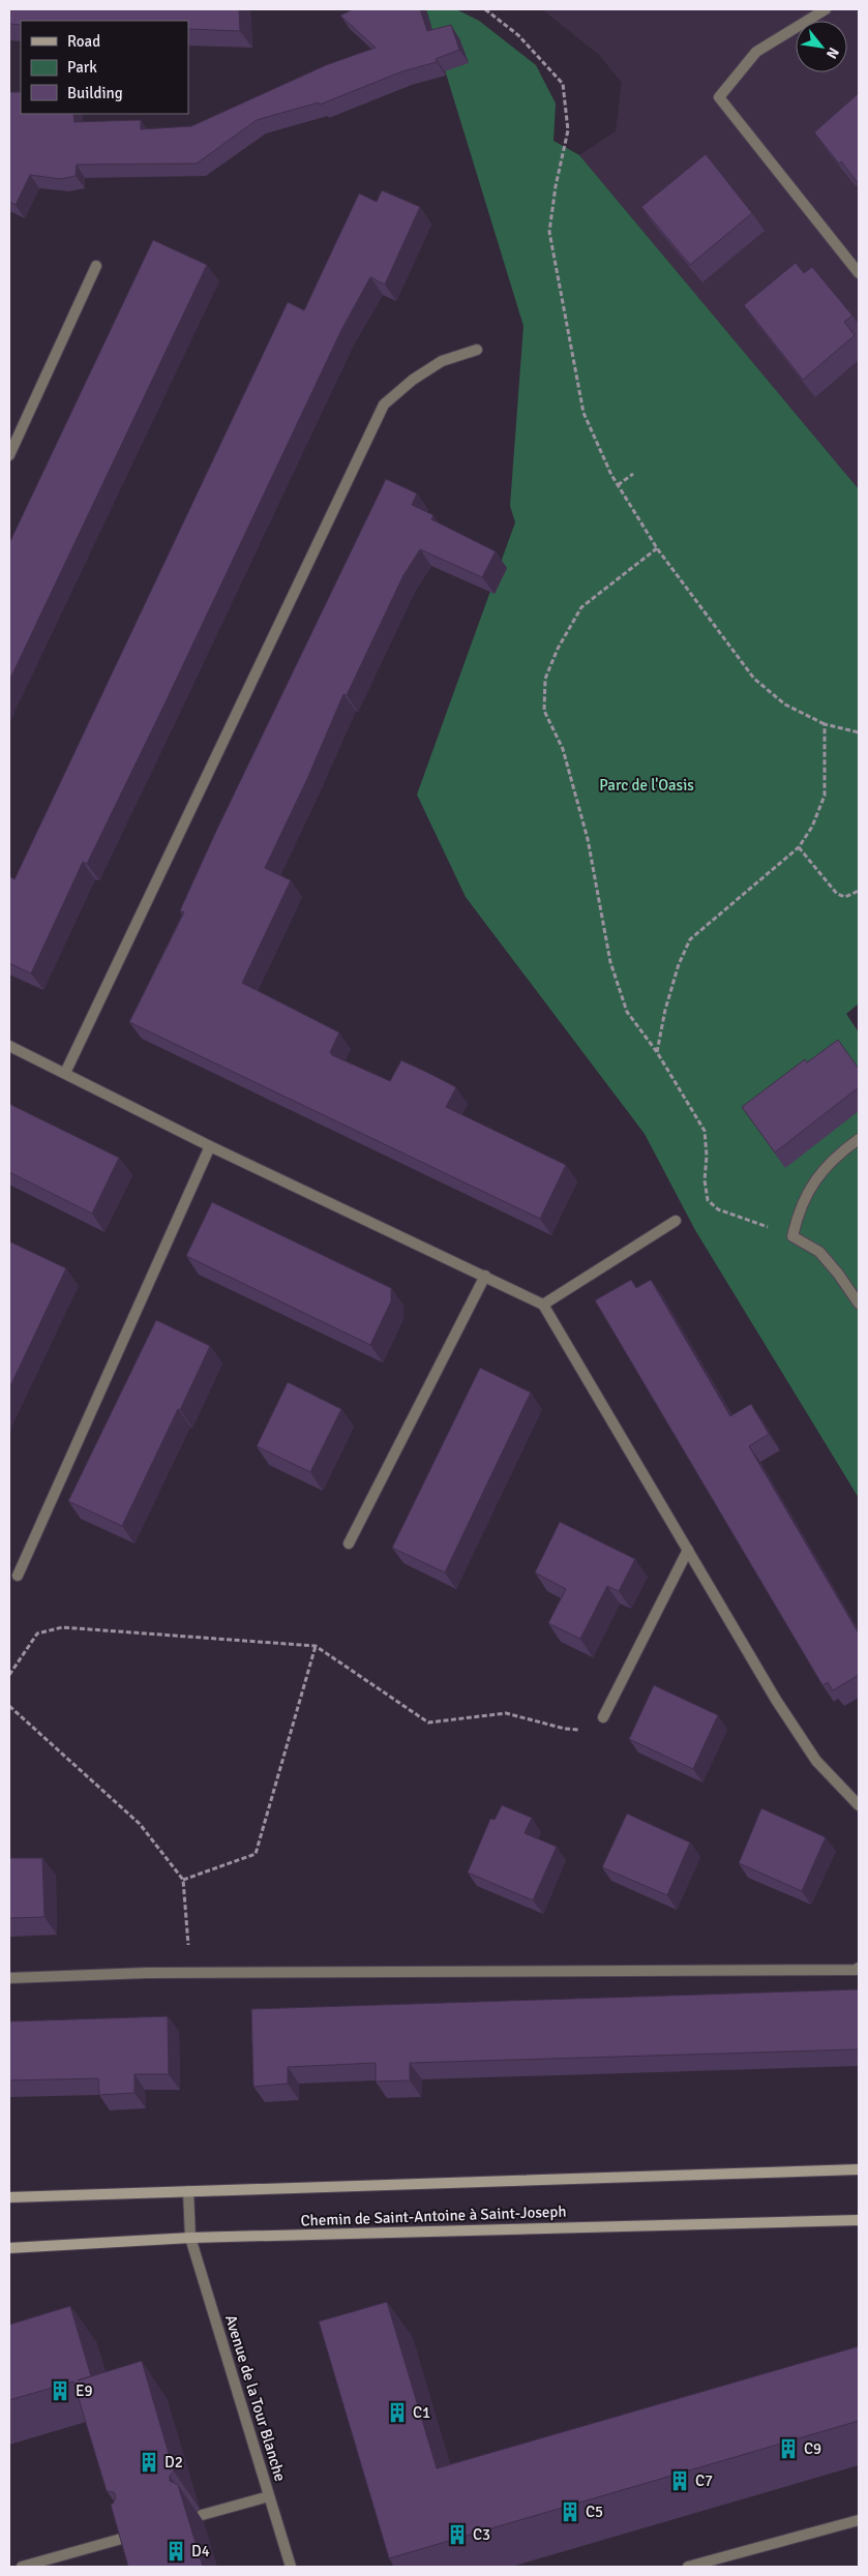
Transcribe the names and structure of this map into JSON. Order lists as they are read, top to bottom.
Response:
{
  "streets": {
    "main road": ["Chemin de Saint-Antoine à Saint-Joseph"],
    "street": ["Avenue de la Tour Blanche"]
  },
  "crossings": [
    ["Chemin de Saint-Antoine à Saint-Joseph", "Avenue de la Tour Blanche"]
  ],
  "parks": ["Parc de l'Oasis"],
  "places": {
    "building": [
      "E9",
      "C1",
      "C9",
      "D2",
      "C7",
      "C5",
      "C3",
      "D4"
    ]
  },
  "legend": ["Road", "Park", "Building"],
  "north": "bottom right"
}
